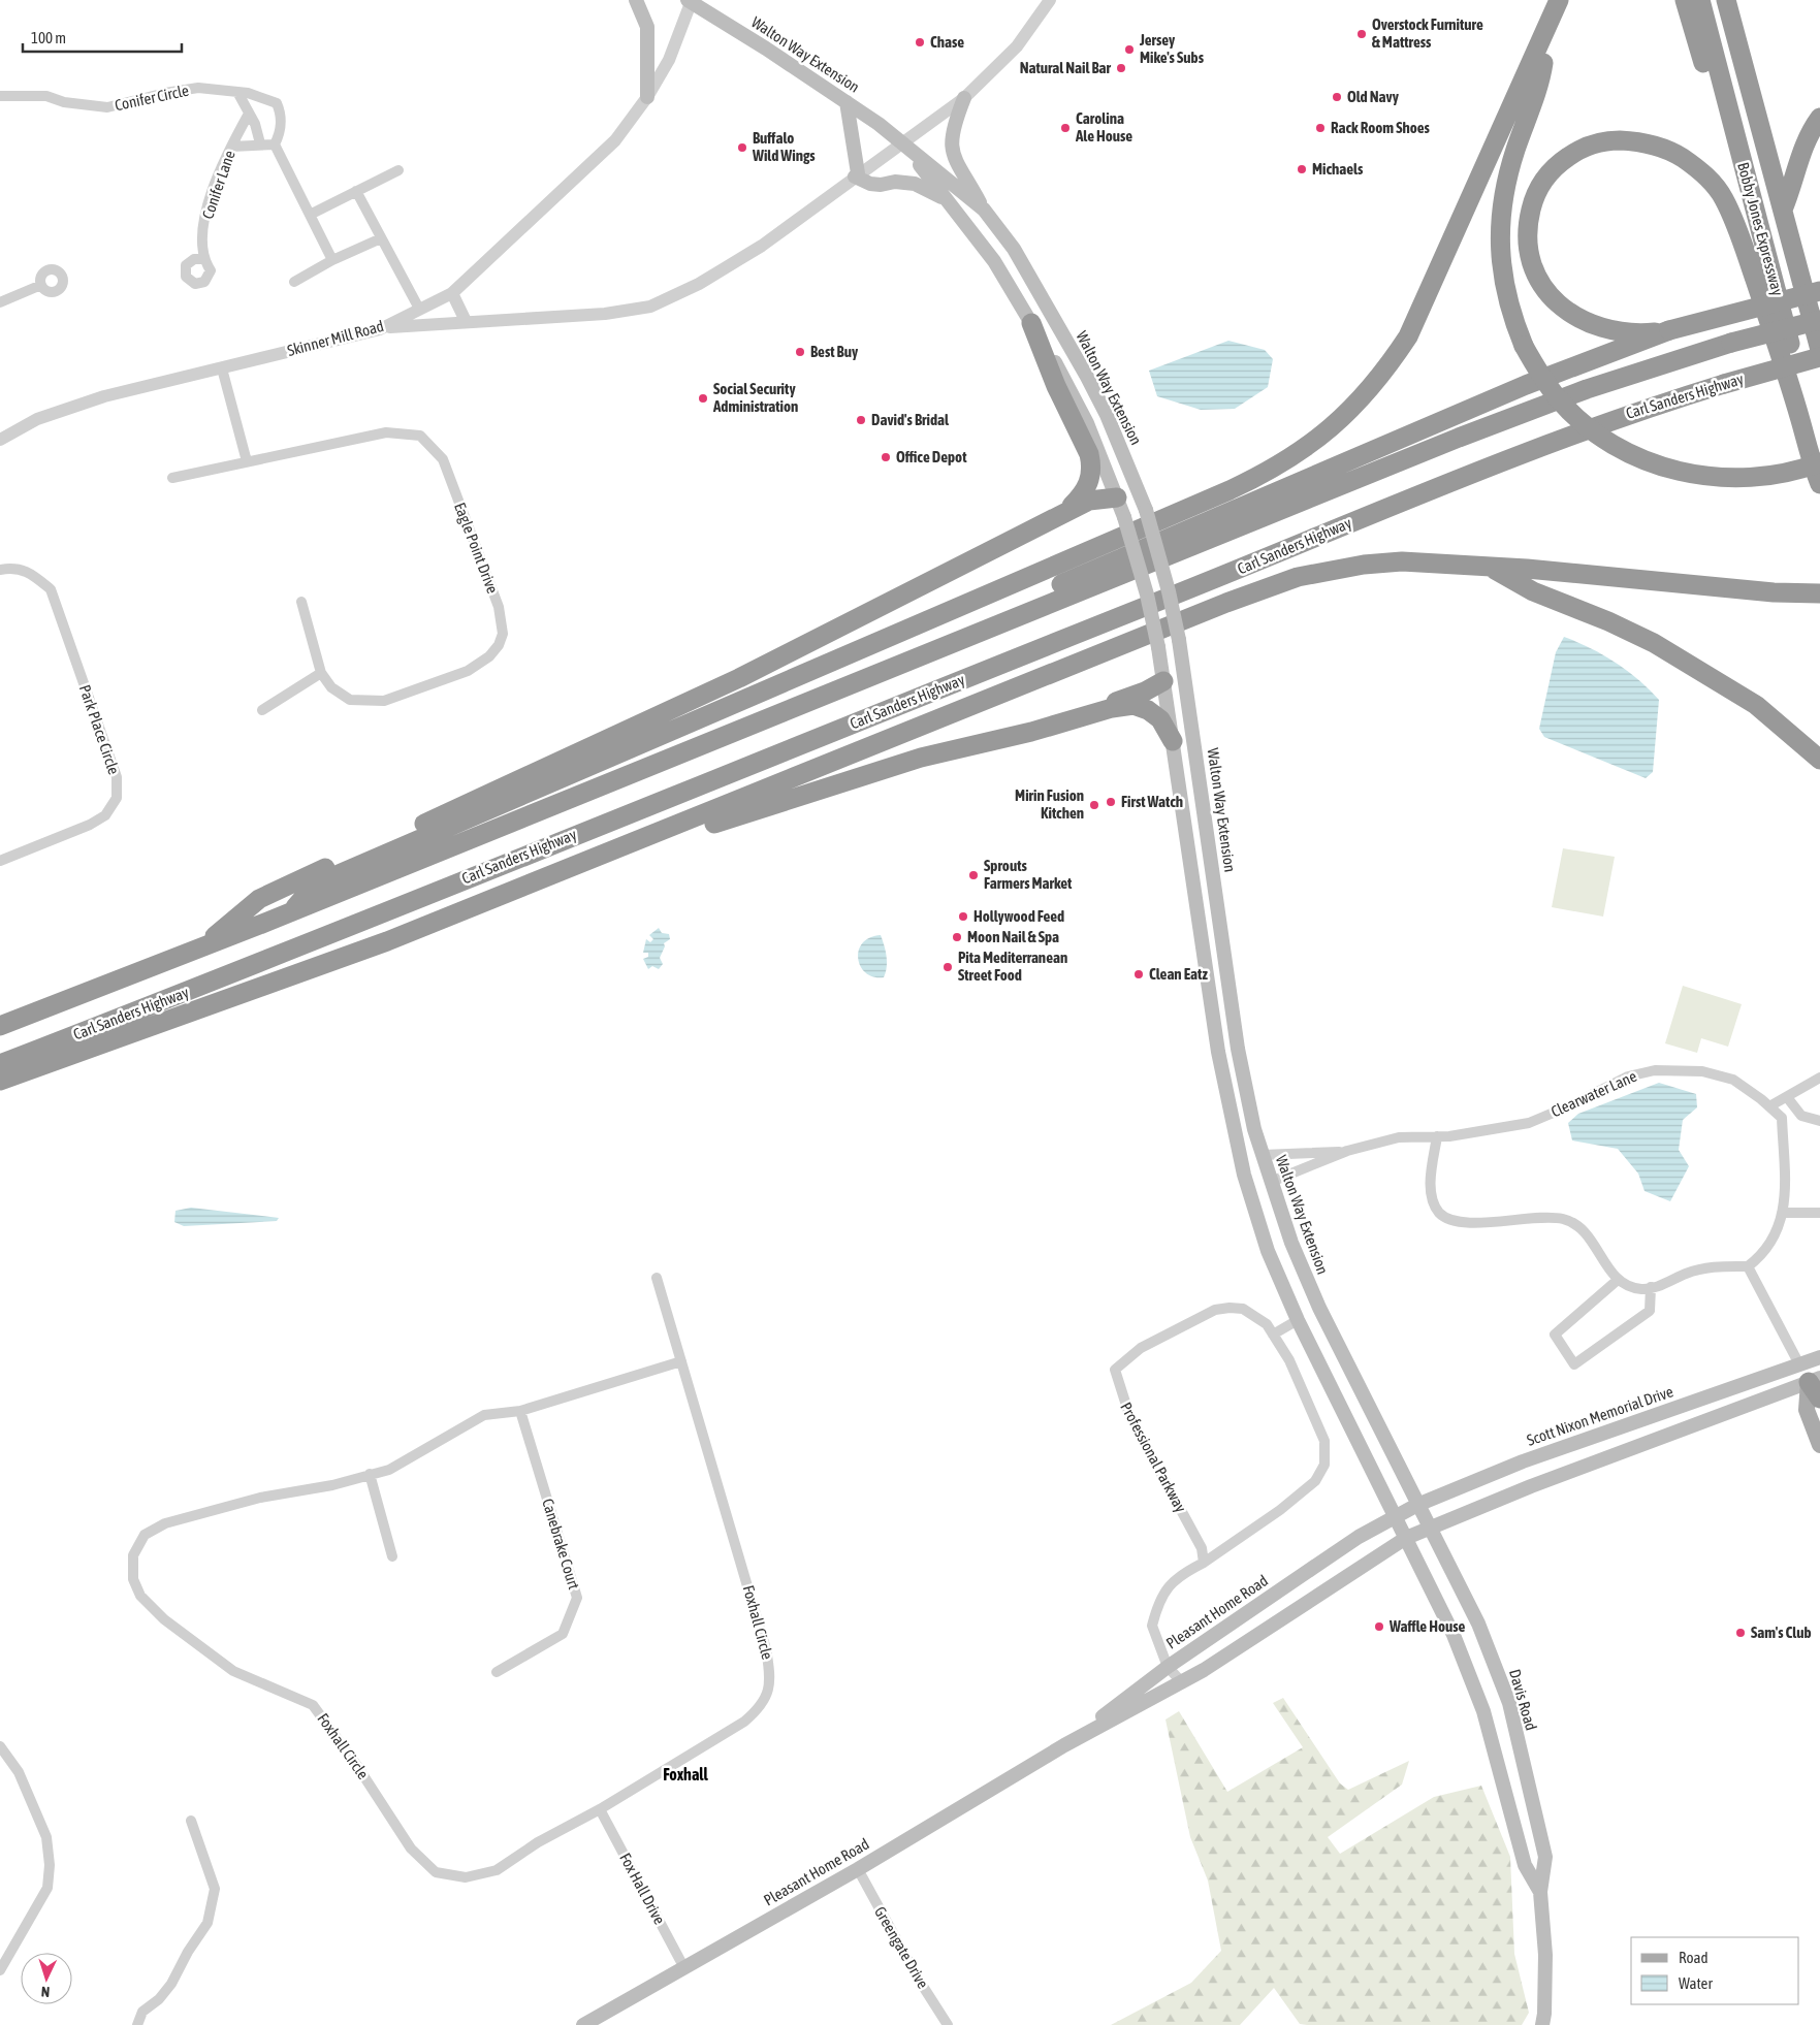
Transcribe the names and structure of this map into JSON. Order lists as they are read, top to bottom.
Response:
{
  "streets": {
    "highway": ["Bobby Jones Expressway", "Carl Sanders Highway"],
    "main road": [
      "Walton Way Extension",
      "Scott Nixon Memorial Drive",
      "Pleasant Home Road",
      "Davis Road"
    ],
    "street": [
      "Conifer Circle",
      "Conifer Lane",
      "Skinner Mill Road",
      "Eagle Point Drive",
      "Park Place Circle",
      "Clearwater Lane",
      "Professional Parkway",
      "Canebrake Court",
      "Foxhall Circle",
      "Fox Hall Drive",
      "Greengate Drive"
    ]
  },
  "crossings": [
    ["Walton Way Extension", "Skinner Mill Road"],
    ["Walton Way Extension", "Clearwater Lane"],
    ["Walton Way Extension", "Scott Nixon Memorial Drive"],
    ["Walton Way Extension", "Pleasant Home Road"],
    ["Walton Way Extension", "Davis Road"],
    ["Scott Nixon Memorial Drive", "Pleasant Home Road"],
    ["Professional Parkway", "Pleasant Home Road"],
    ["Canebrake Court", "Foxhall Circle"],
    ["Pleasant Home Road", "Davis Road"],
    ["Pleasant Home Road", "Fox Hall Drive"],
    ["Pleasant Home Road", "Greengate Drive"],
    ["Foxhall Circle", "Fox Hall Drive"]
  ],
  "districts": ["Foxhall"],
  "places": [
    "Overstock Furniture & Mattress",
    "Chase",
    "Jersey Mike's Subs",
    "Natural Nail Bar",
    "Old Navy",
    "Carolina Ale House",
    "Rack Room Shoes",
    "Buffalo Wild Wings",
    "Michaels",
    "Best Buy",
    "Social Security Administration",
    "David's Bridal",
    "Office Depot",
    "First Watch",
    "Mirin Fusion Kitchen",
    "Sprouts Farmers Market",
    "Hollywood Feed",
    "Moon Nail & Spa",
    "Pita Mediterranean Street Food",
    "Clean Eatz",
    "Waffle House",
    "Sam's Club"
  ],
  "legend": ["Road", "Water"],
  "scale_bar": "100 m",
  "north": "bottom"
}
